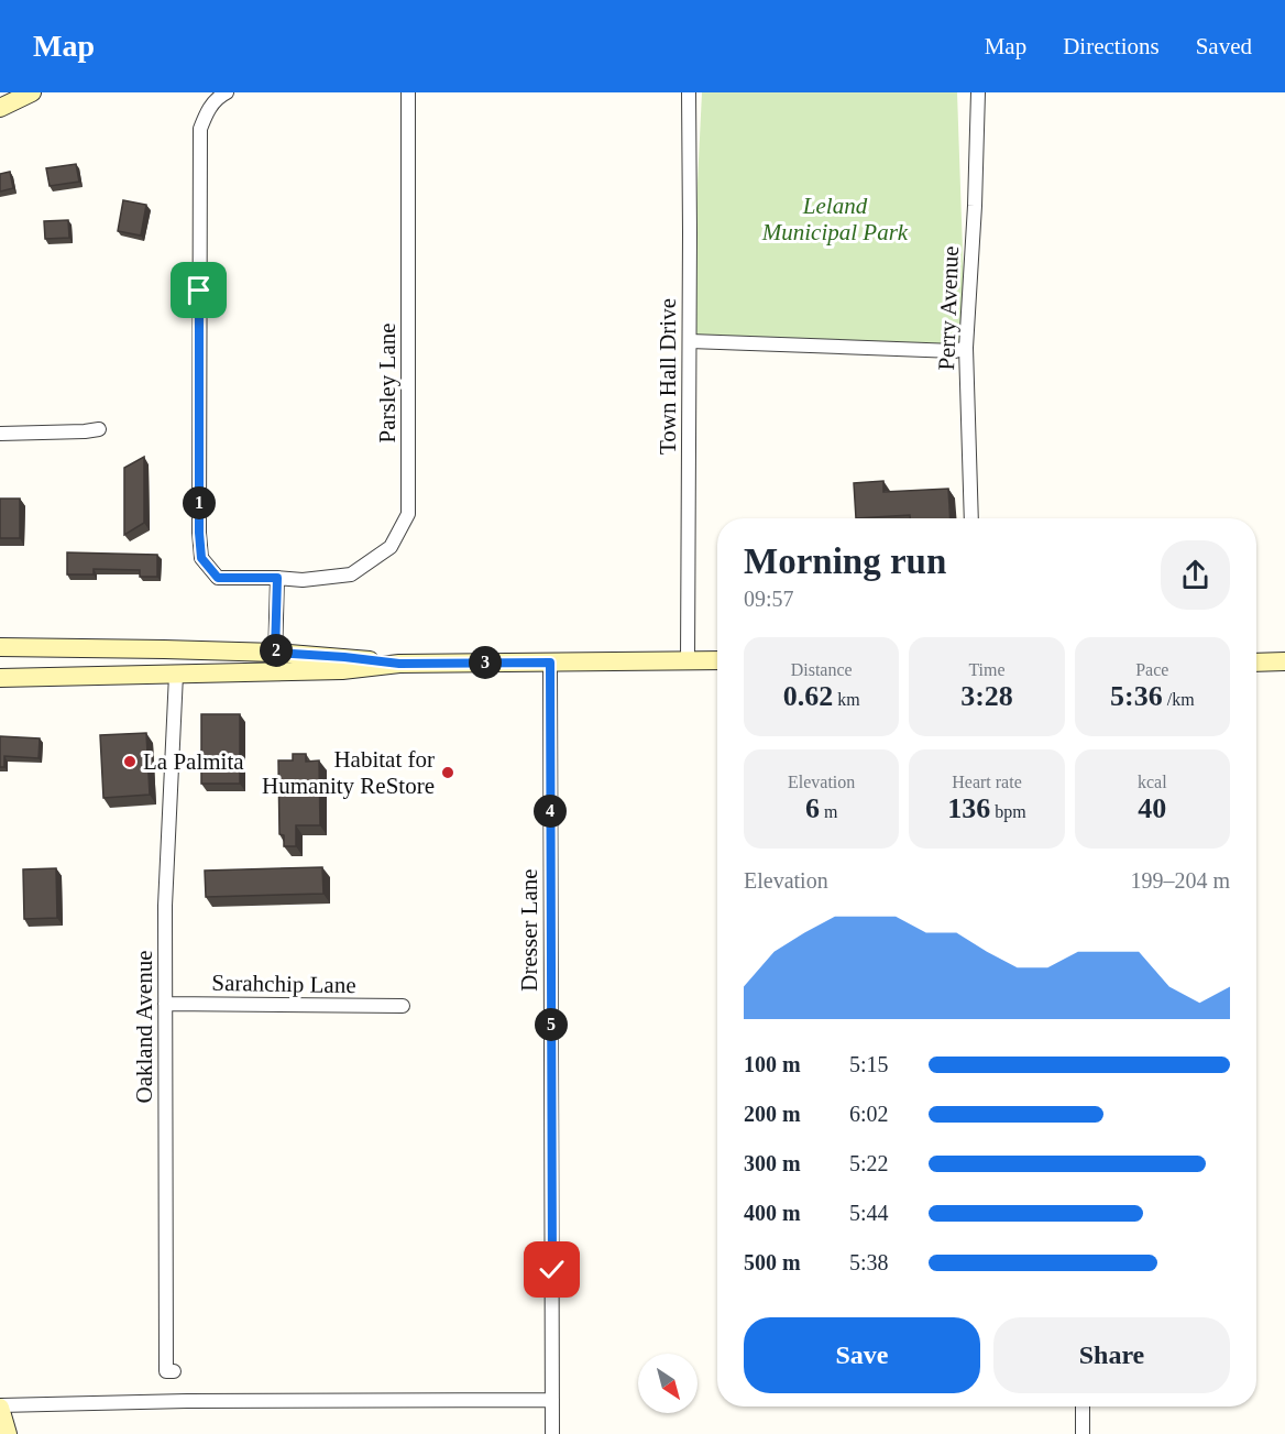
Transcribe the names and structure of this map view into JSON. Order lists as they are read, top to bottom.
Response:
{
  "streets": {
    "street": [
      "Perry Avenue",
      "Town Hall Drive",
      "Parsley Lane",
      "Dresser Lane",
      "Sarahchip Lane",
      "Oakland Avenue"
    ]
  },
  "crossings": [
    ["Sarahchip Lane", "Oakland Avenue"]
  ],
  "parks": ["Leland Municipal Park"],
  "places": ["La Palmita", "Habitat for Humanity ReStore"],
  "north": "bottom right",
  "page": {
    "header": "Map",
    "nav": ["Map", "Directions", "Saved"],
    "pins": [
      "1",
      "2",
      "3",
      "4",
      "5"
    ],
    "heading": ["Morning run", "09:57"],
    "stats": [
      ["Distance", "0.62 km"],
      ["Time", "3:28"],
      ["Pace", "5:36 /km"],
      ["Elevation", "6 m"],
      ["Heart rate", "136 bpm"],
      ["kcal", "40"]
    ],
    "chart": ["Elevation", "199–204 m"],
    "list": [
      {
        "name": "100 m",
        "note": "5:15"
      },
      {
        "name": "200 m",
        "note": "6:02"
      },
      {
        "name": "300 m",
        "note": "5:22"
      },
      {
        "name": "400 m",
        "note": "5:44"
      },
      {
        "name": "500 m",
        "note": "5:38"
      }
    ],
    "buttons": ["Save", "Share"]
  }
}
